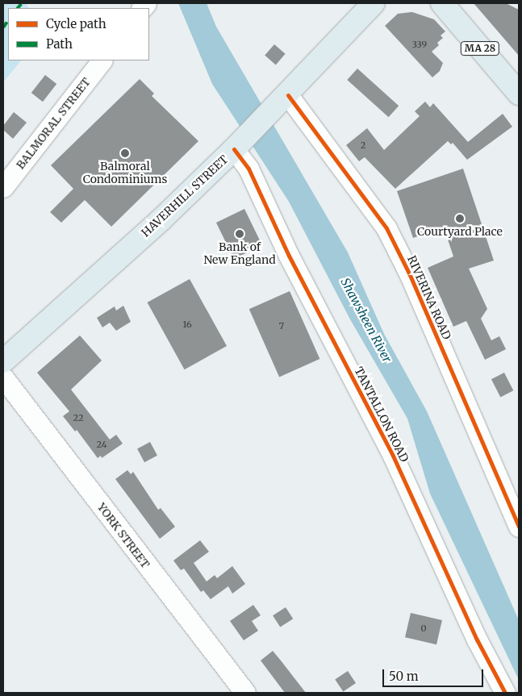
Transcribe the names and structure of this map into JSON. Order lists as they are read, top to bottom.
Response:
{
  "streets": {
    "main road": ["MA 28", "HAVERHILL STREET"],
    "street": [
      "BALMORAL STREET",
      "RIVERINA ROAD",
      "TANTALLON ROAD",
      "YORK STREET"
    ]
  },
  "crossings": [
    ["HAVERHILL STREET", "RIVERINA ROAD"],
    ["HAVERHILL STREET", "TANTALLON ROAD"]
  ],
  "water": ["Shawsheen River"],
  "places": ["Balmoral Condominiums", "Courtyard Place", "Bank of New England"],
  "house_numbers": [
    "339",
    "2",
    "16",
    "7",
    "22",
    "24",
    "0"
  ],
  "legend": ["Cycle path", "Path"],
  "scale_bar": "50 m"
}
